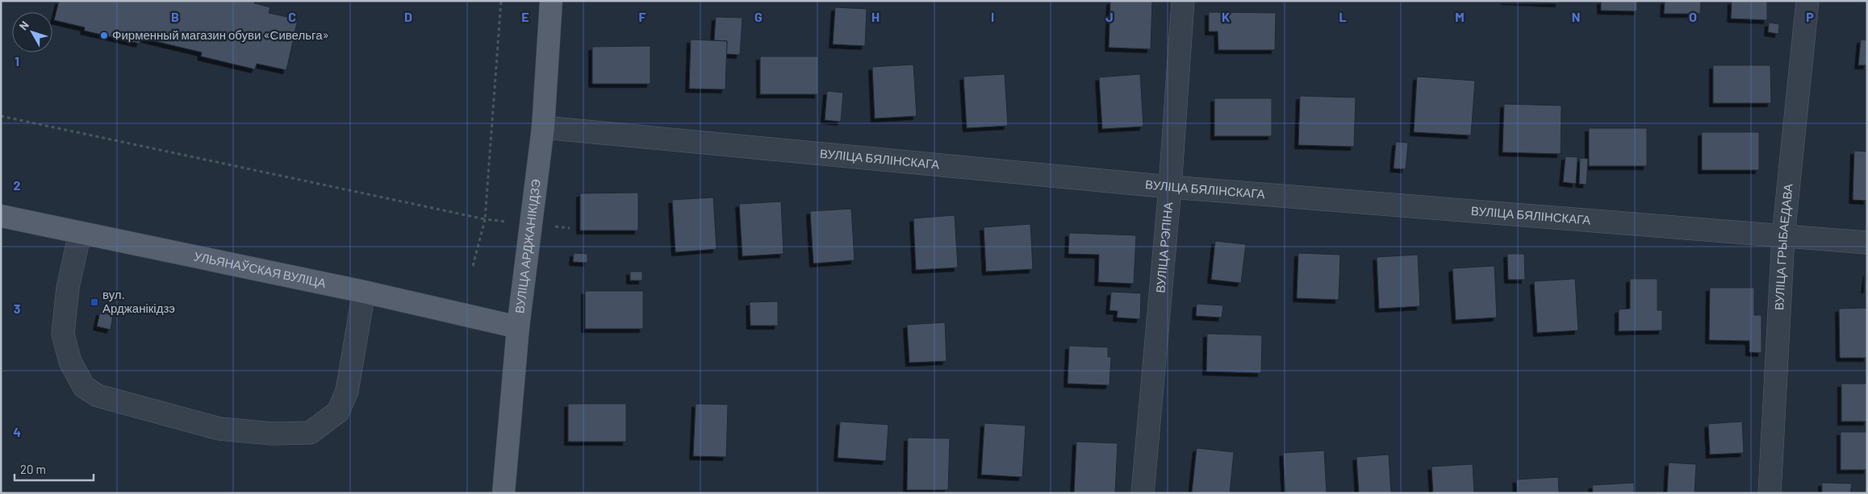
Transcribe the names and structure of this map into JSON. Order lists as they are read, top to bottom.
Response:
{
  "streets": {
    "main road": ["ВУЛІЦА АРДЖАНІКІДЗЭ", "УЛЬЯНАЎСКАЯ ВУЛІЦА"],
    "street": ["ВУЛІЦА БЯЛІНСКАГА", "ВУЛІЦА ГРЫБАЕДАВА", "ВУЛІЦА РЭПІНА"]
  },
  "crossings": [
    ["ВУЛІЦА БЯЛІНСКАГА", "ВУЛІЦА ГРЫБАЕДАВА"],
    ["ВУЛІЦА БЯЛІНСКАГА", "ВУЛІЦА АРДЖАНІКІДЗЭ"],
    ["ВУЛІЦА БЯЛІНСКАГА", "ВУЛІЦА РЭПІНА"],
    ["ВУЛІЦА АРДЖАНІКІДЗЭ", "УЛЬЯНАЎСКАЯ ВУЛІЦА"]
  ],
  "places": {
    "other": ["Фирменный магазин обуви «Сивельга»"],
    "transit": ["вул. Арджанікідзэ"]
  },
  "scale_bar": "20 m",
  "north": "top left",
  "grid": {
    "columns": [
      "B",
      "C",
      "D",
      "E",
      "F",
      "G",
      "H",
      "I",
      "J",
      "K",
      "L",
      "M",
      "N",
      "O",
      "P"
    ],
    "rows": [
      "1",
      "2",
      "3",
      "4"
    ]
  }
}
